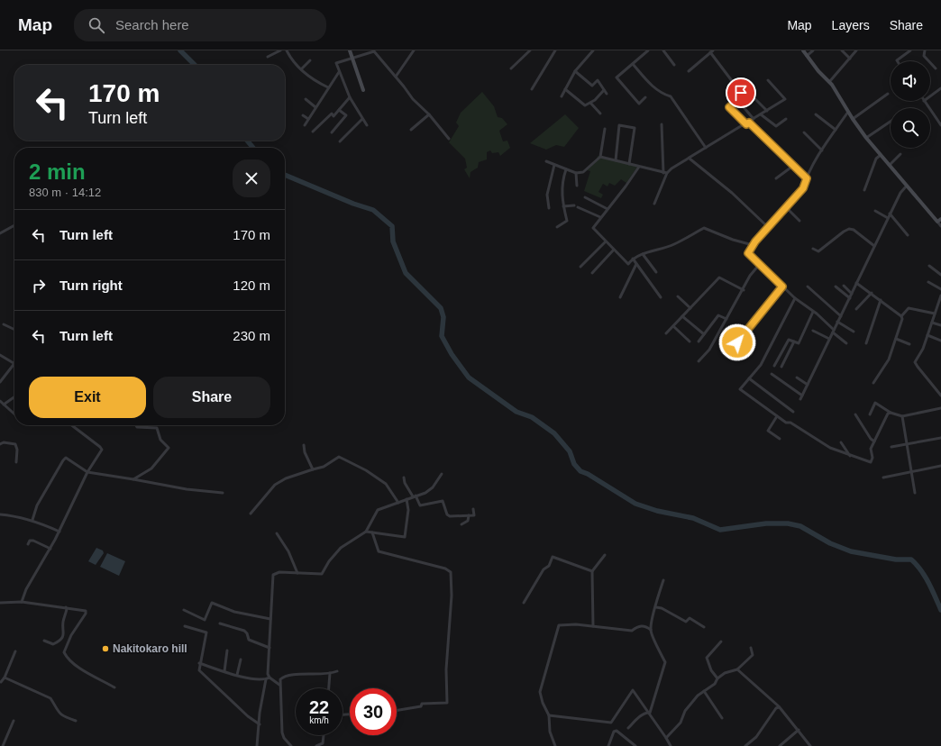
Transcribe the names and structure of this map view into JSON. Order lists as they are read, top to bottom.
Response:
{
  "places": ["Nakitokaro hill"],
  "page": {
    "header": "Map",
    "search": "Search here",
    "nav": ["Map", "Layers", "Share"],
    "turn": ["170 m", "Turn left"],
    "heading": ["2 min", "830 m · 14:12"],
    "list": [
      {
        "name": "Turn left",
        "value": "170 m"
      },
      {
        "name": "Turn right",
        "value": "120 m"
      },
      {
        "name": "Turn left",
        "value": "230 m"
      }
    ],
    "buttons": ["Exit", "Share"],
    "speed": "22 km/h",
    "limit": "30"
  }
}
